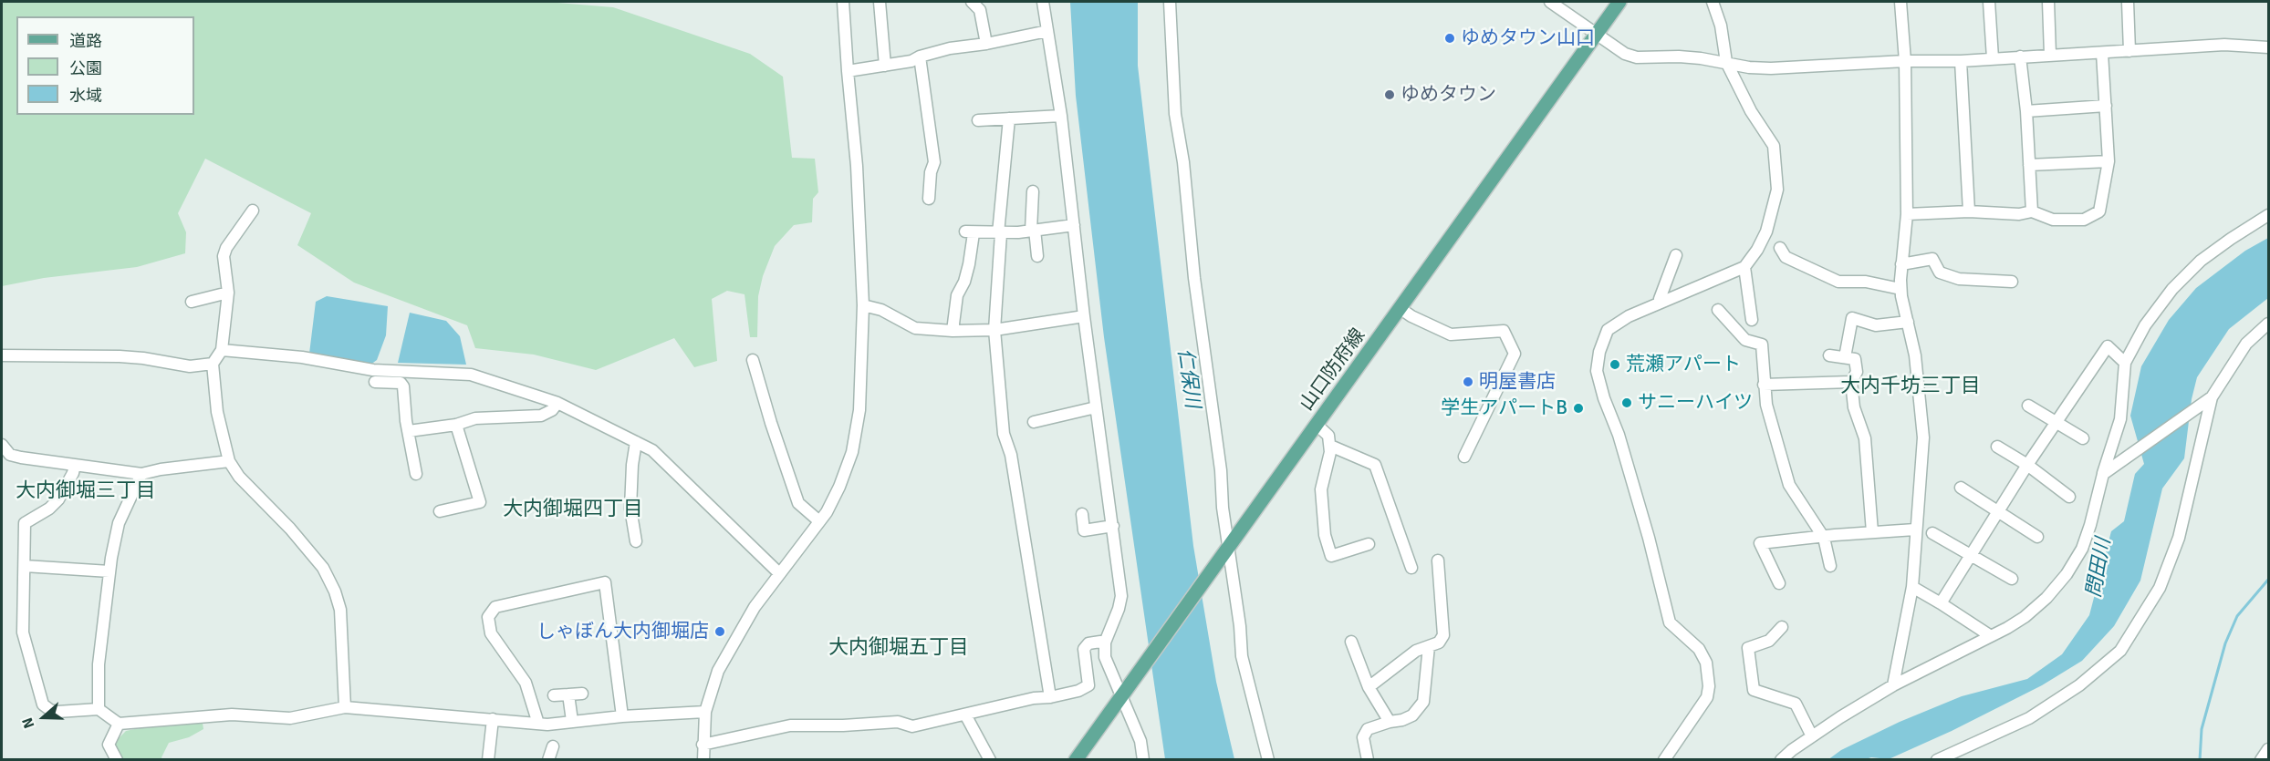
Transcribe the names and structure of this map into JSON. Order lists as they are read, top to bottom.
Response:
{
  "streets": {
    "main road": ["山口防府線"]
  },
  "districts": [
    "大内千坊三丁目",
    "大内御堀三丁目",
    "大内御堀四丁目",
    "大内御堀五丁目"
  ],
  "water": ["仁保川", "問田川"],
  "places": [
    "ゆめタウン山口",
    "ゆめタウン",
    "荒瀬アパート",
    "明屋書店",
    "サニーハイツ",
    "学生アパートB",
    "しゃぼん大内御堀店"
  ],
  "legend": ["道路", "公園", "水域"],
  "north": "left"
}
